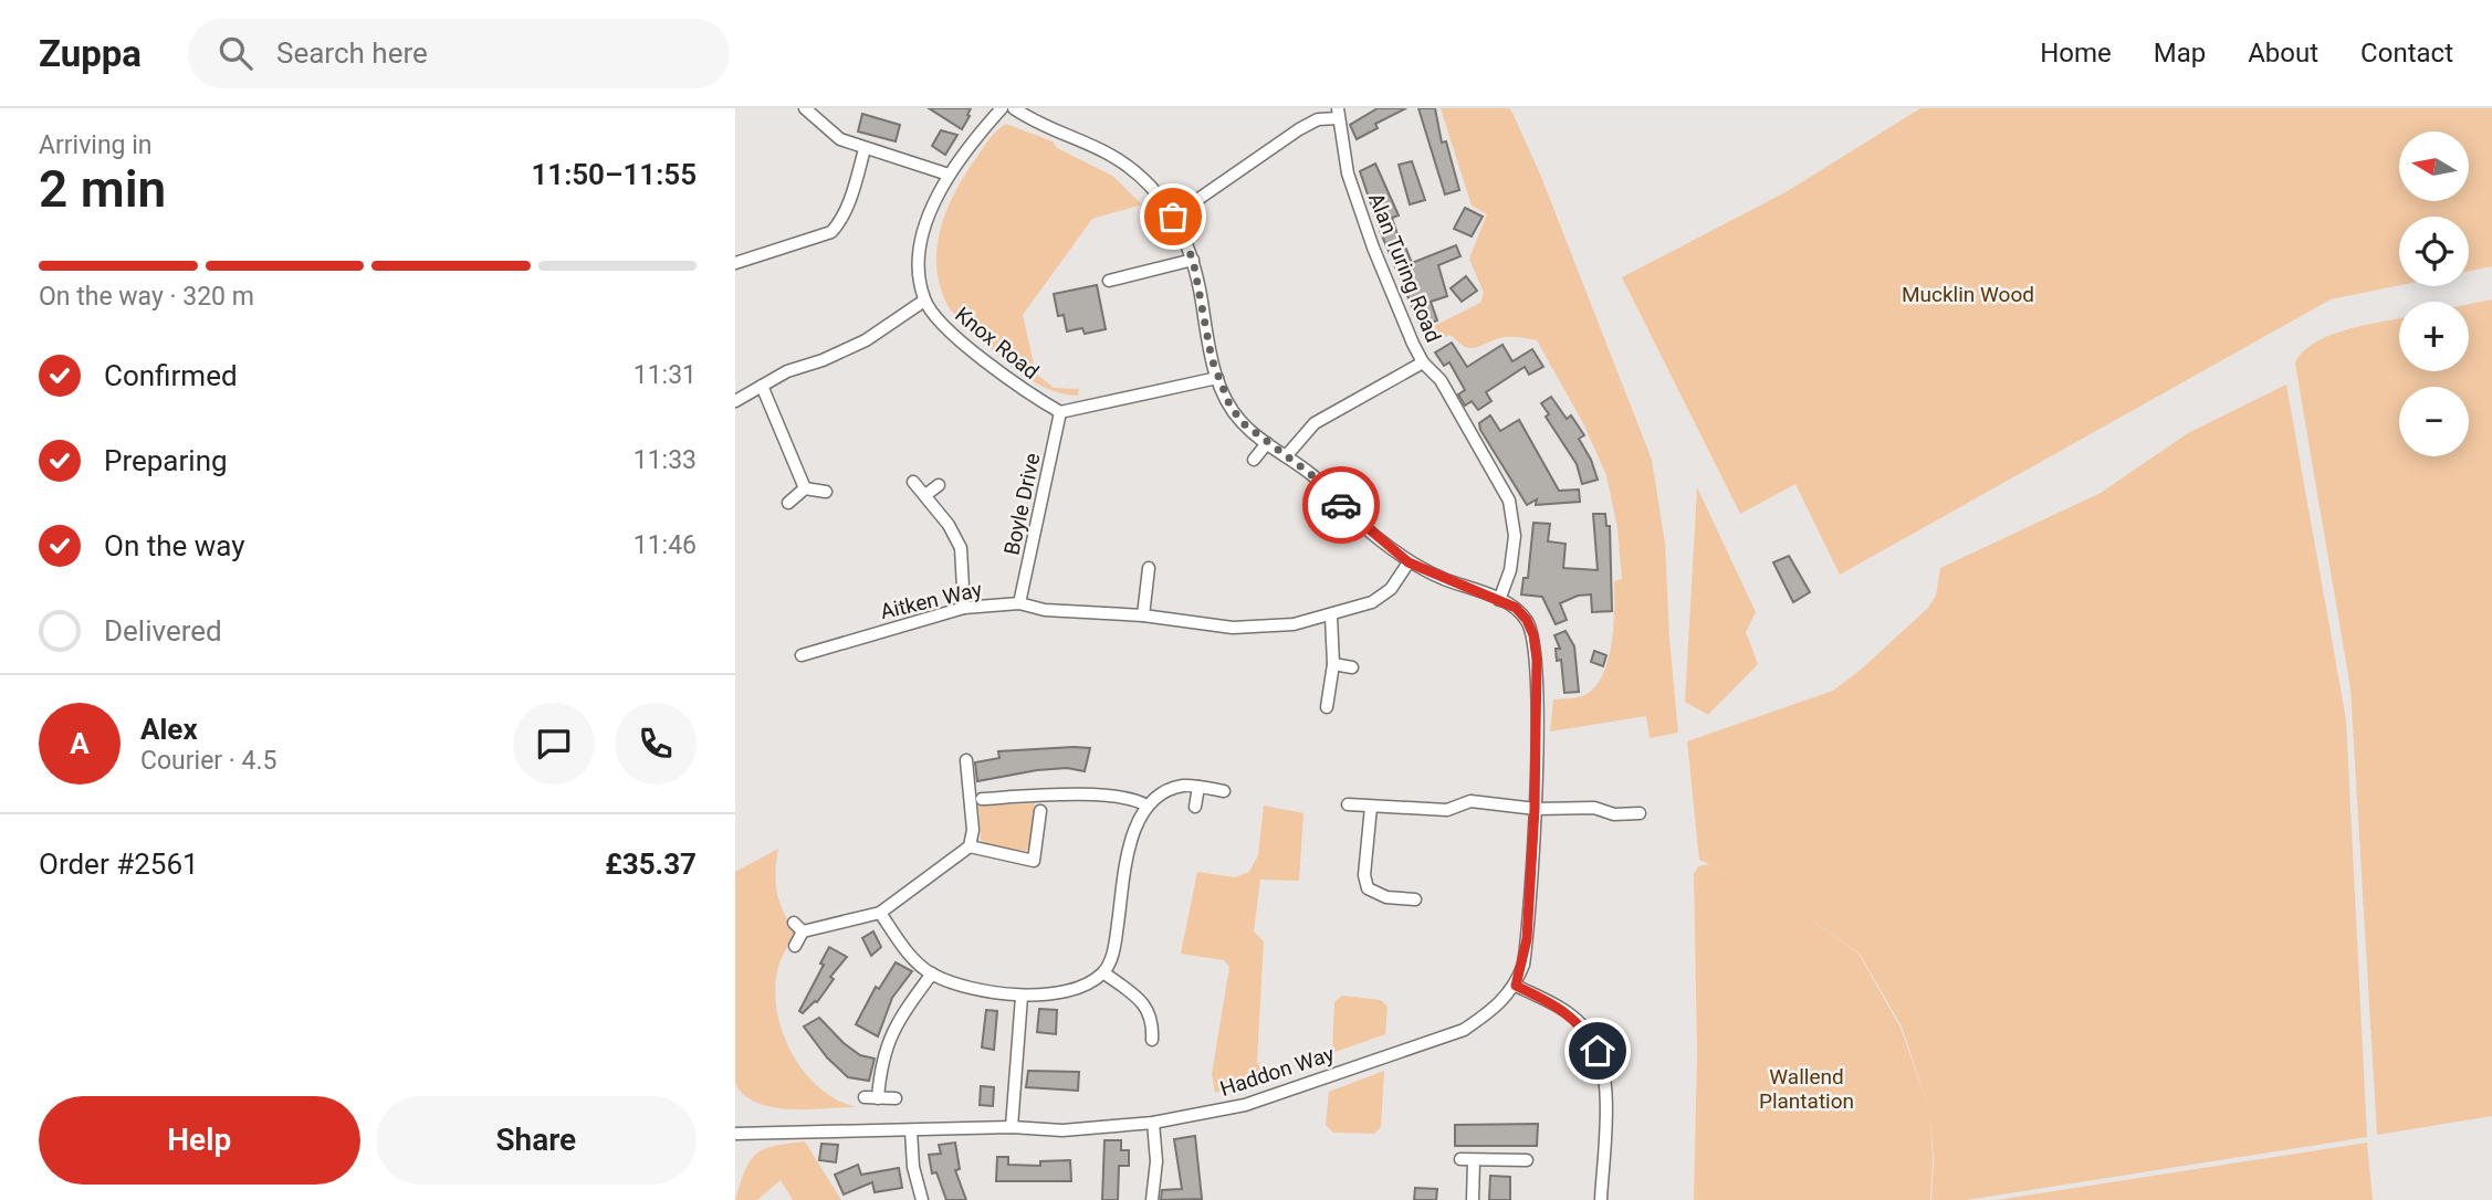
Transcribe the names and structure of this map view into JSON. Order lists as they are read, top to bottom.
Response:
{
  "streets": {
    "street": [
      "Alan Turing Road",
      "Knox Road",
      "Boyle Drive",
      "Aitken Way",
      "Haddon Way"
    ]
  },
  "crossings": [
    ["Knox Road", "Boyle Drive"],
    ["Boyle Drive", "Aitken Way"]
  ],
  "parks": ["Mucklin Wood", "Wallend Plantation"],
  "north": "left",
  "page": {
    "header": "Zuppa",
    "search": "Search here",
    "nav": [
      "Home",
      "Map",
      "About",
      "Contact"
    ],
    "heading": ["2 min", "Arriving in", "11:50–11:55"],
    "panel": [
      "Alex",
      "Courier · 4.5",
      "Order #2561",
      "£35.37"
    ],
    "map_buttons": ["+", "−"],
    "bar": "On the way · 320 m",
    "list": [
      ["Confirmed", "11:31"],
      ["Preparing", "11:33"],
      ["On the way", "11:46"],
      "Delivered"
    ],
    "round": "A",
    "buttons": ["Help", "Share"]
  }
}
